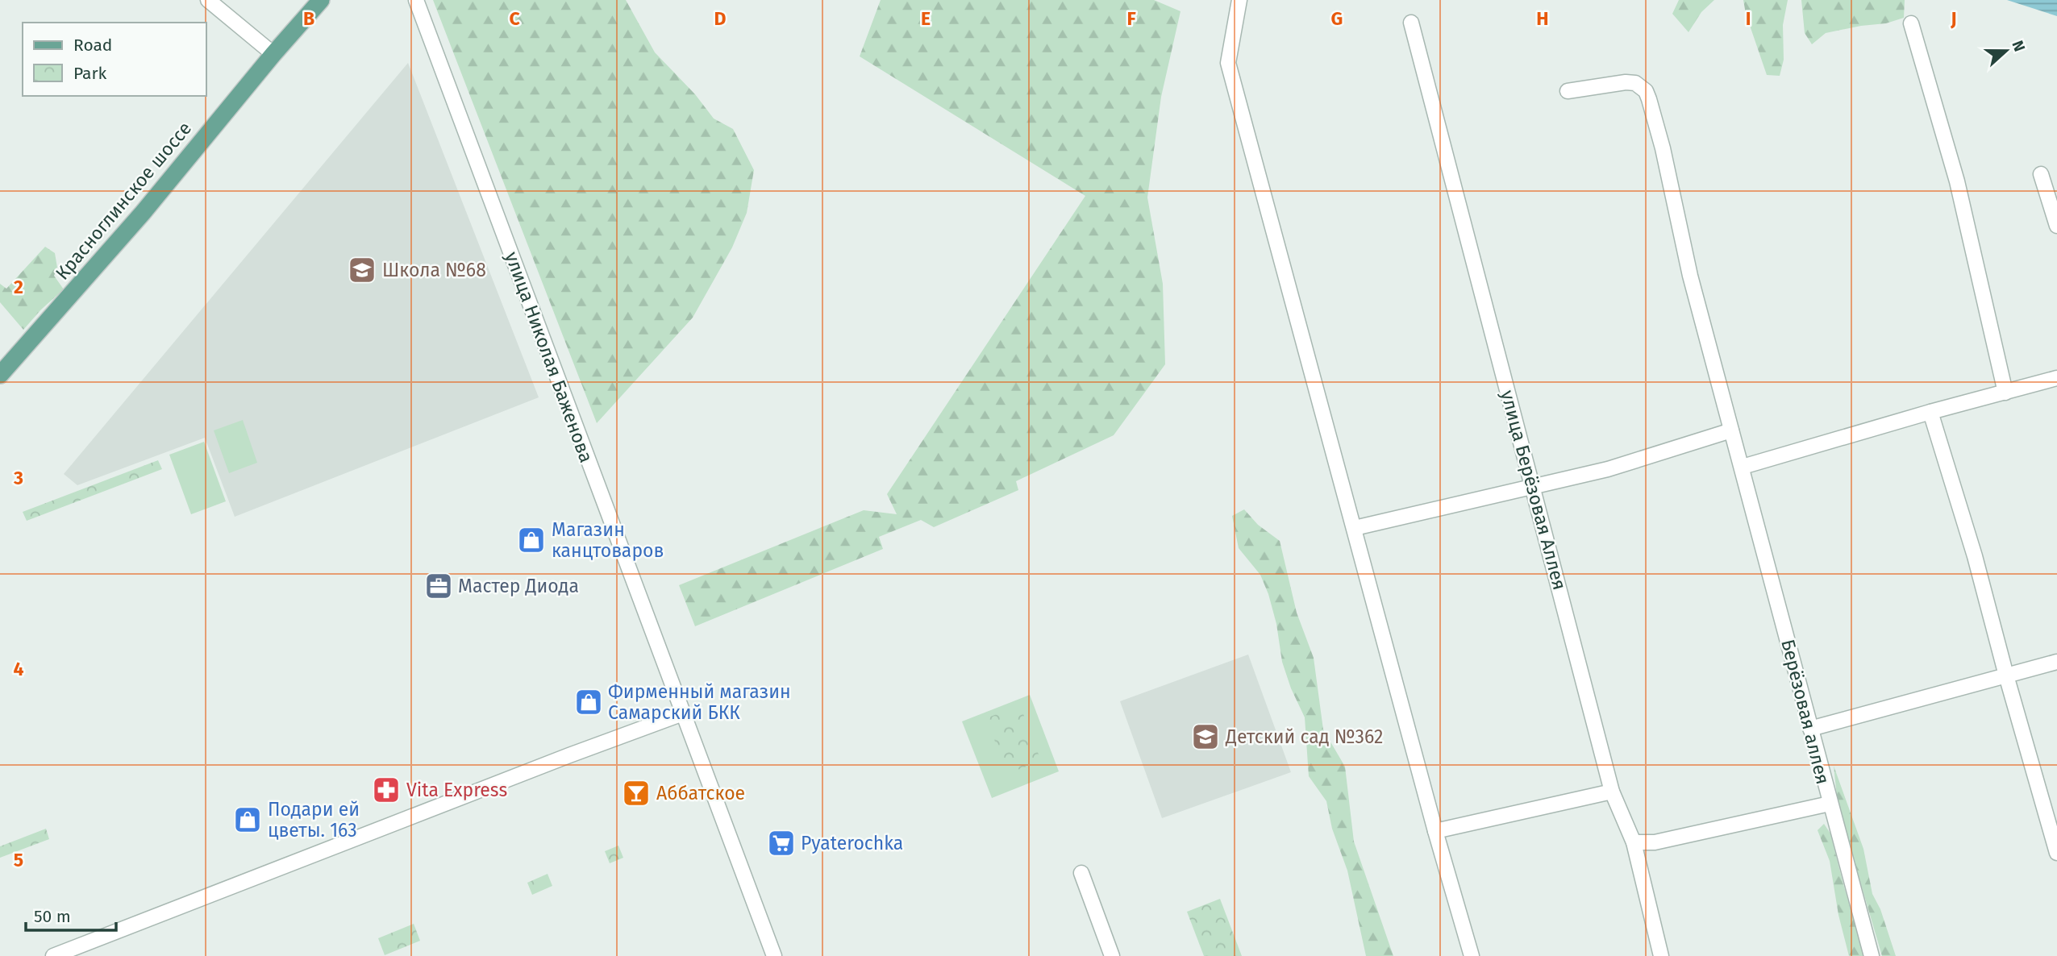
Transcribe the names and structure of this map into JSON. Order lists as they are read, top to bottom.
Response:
{
  "streets": {
    "main road": ["Красноглинское шоссе"],
    "street": ["улица Николая Баженова", "улица Берёзовая Аллея", "Берёзовая аллея"]
  },
  "places": {
    "school or university": ["Школа №68", "Детский сад №362"],
    "shop": ["Магазин канцтоваров", "Фирменный магазин Самарский БКК", "Подари ей цветы. 163"],
    "office": ["Мастер Диода"],
    "pharmacy": ["Vita Express"],
    "bar": ["Аббатское"],
    "supermarket": ["Pyaterochka"]
  },
  "legend": ["Road", "Park"],
  "scale_bar": "50 m",
  "north": "right",
  "grid": {
    "columns": [
      "B",
      "C",
      "D",
      "E",
      "F",
      "G",
      "H",
      "I",
      "J"
    ],
    "rows": [
      "2",
      "3",
      "4",
      "5"
    ]
  }
}
